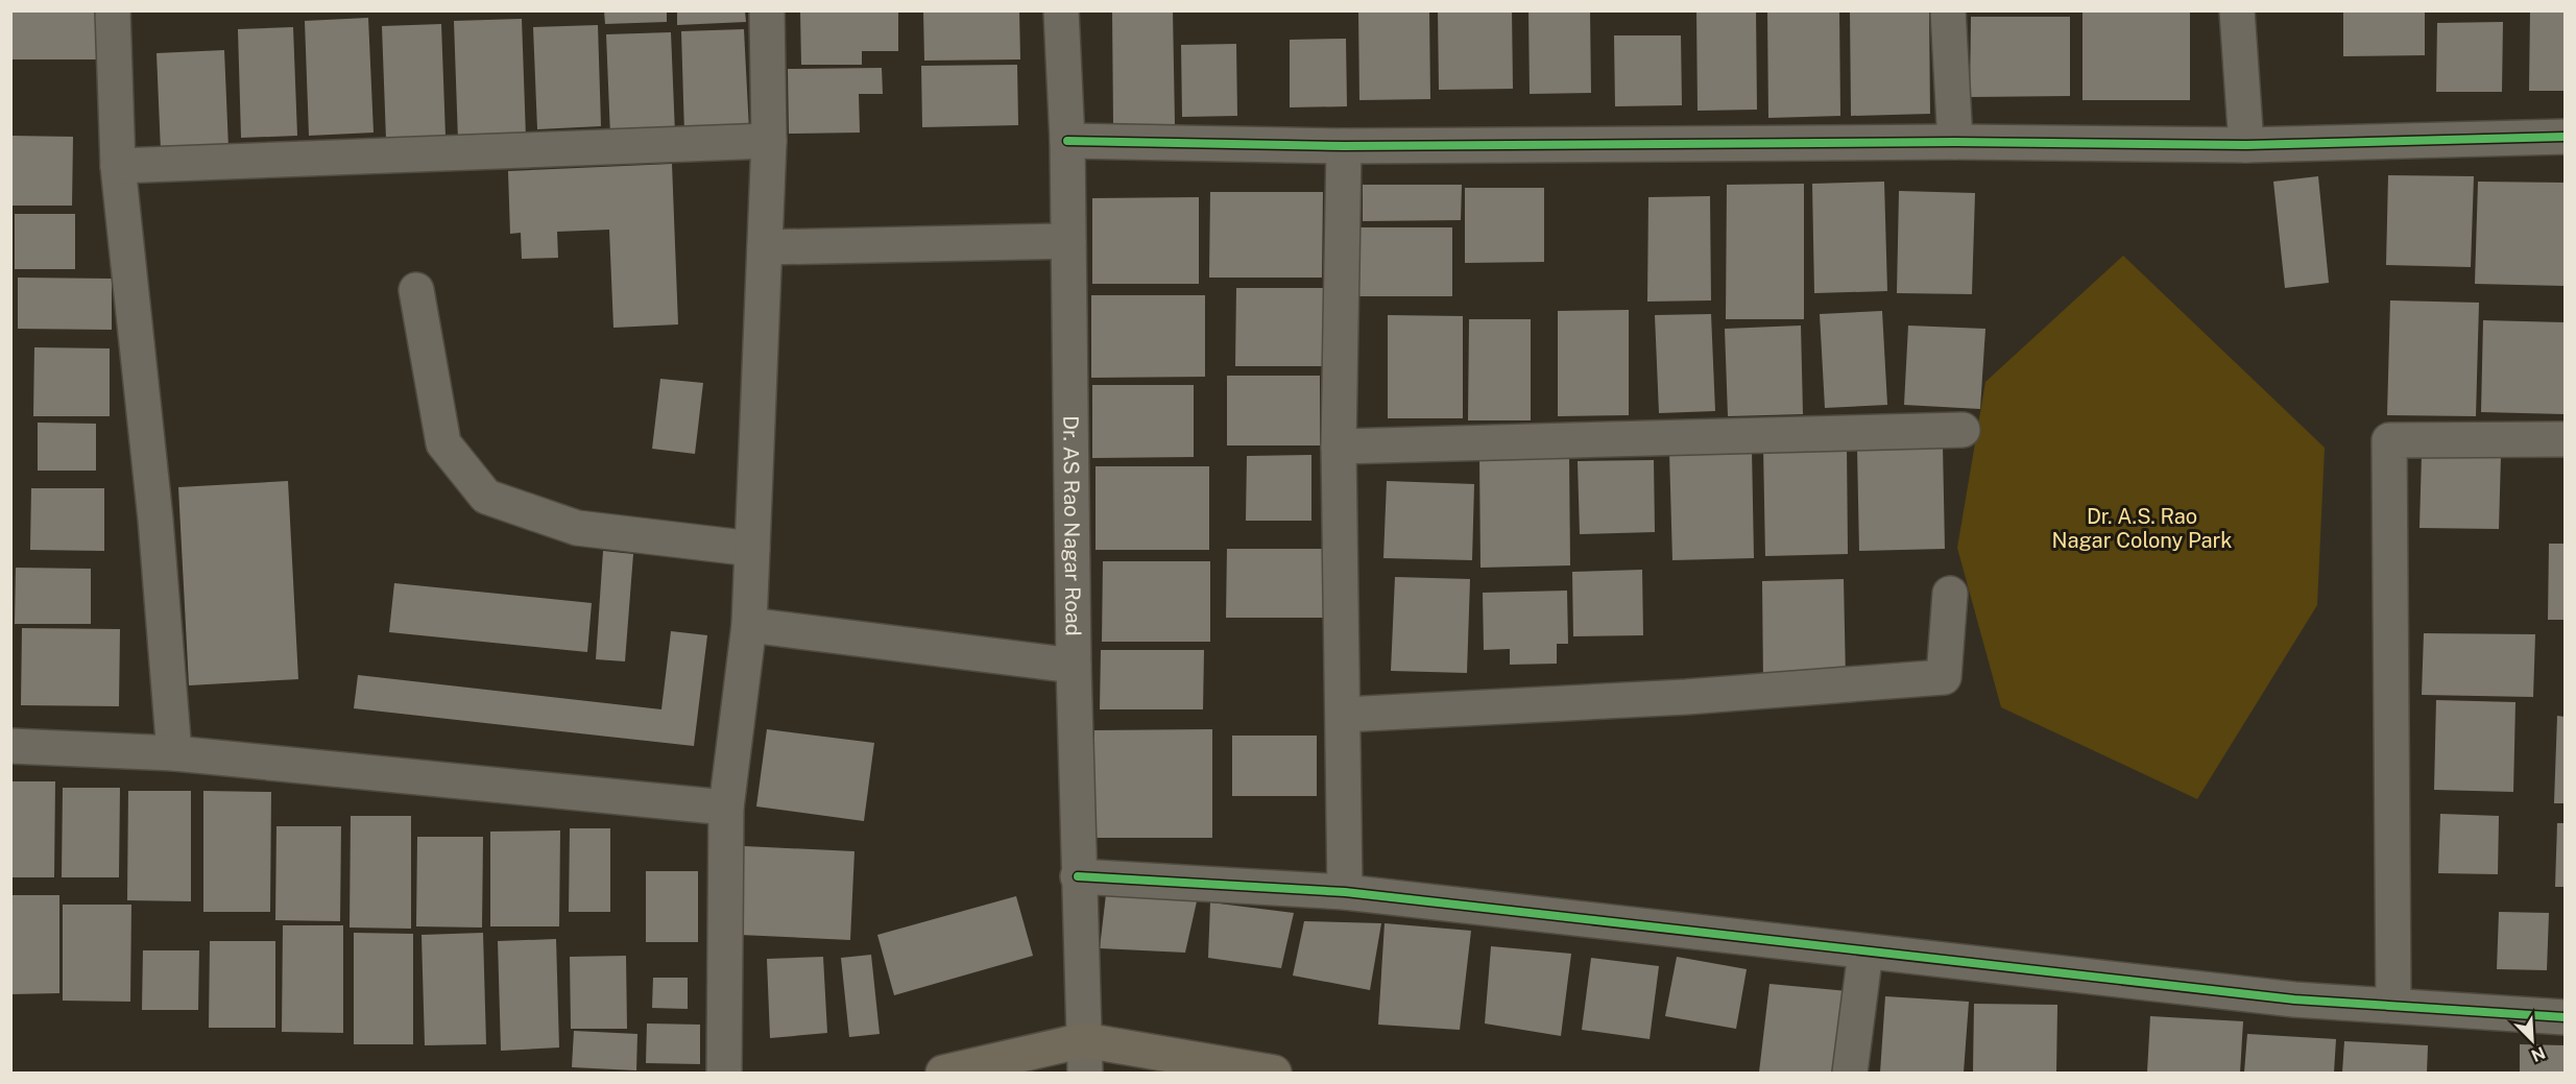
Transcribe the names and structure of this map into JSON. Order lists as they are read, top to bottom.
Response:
{
  "streets": {
    "street": ["Dr. AS Rao Nagar Road"]
  },
  "parks": ["Dr. A.S. Rao Nagar Colony Park"],
  "north": "bottom right"
}
